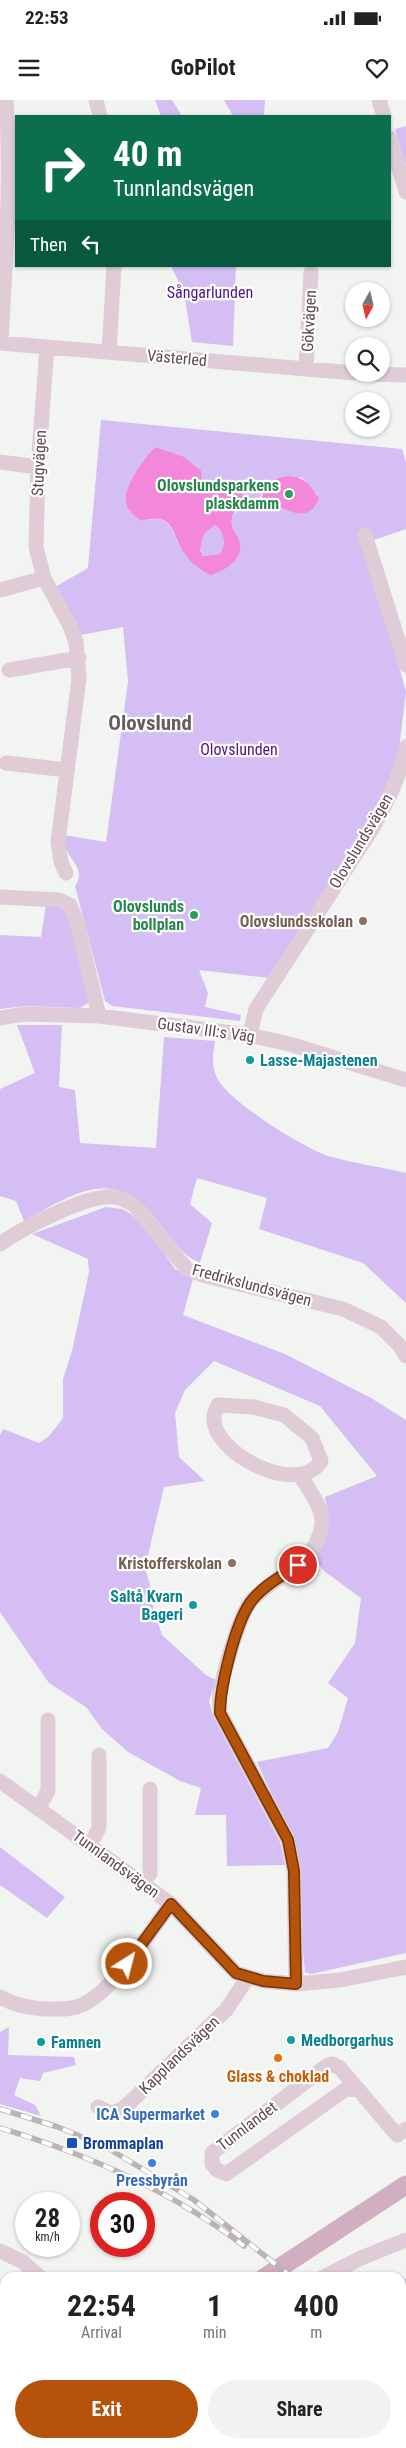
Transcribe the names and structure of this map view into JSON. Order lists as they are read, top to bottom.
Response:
{
  "streets": {
    "street": [
      "Gökvägen",
      "Västerled",
      "Stugvägen",
      "Olovslundsvägen",
      "Gustav III:s Väg",
      "Fredrikslundsvägen",
      "Tunnlandsvägen",
      "Kapplandsvägen",
      "Tunnlandet"
    ]
  },
  "crossings": [
    ["Gökvägen", "Västerled"],
    ["Västerled", "Stugvägen"],
    ["Olovslundsvägen", "Gustav III:s Väg"],
    ["Tunnlandsvägen", "Kapplandsvägen"]
  ],
  "districts": ["Olovslund"],
  "parks": ["Sångarlunden", "Olovslunden"],
  "places": {
    "other": [
      "Olovslundsparkens plaskdamm",
      "Olovslunds bollplan",
      "Olovslundsskolan",
      "Lasse-Majastenen",
      "Kristofferskolan",
      "Saltå Kvarn Bageri",
      "Medborgarhus",
      "Famnen",
      "Glass & choklad",
      "ICA Supermarket",
      "Pressbyrån"
    ],
    "transit": ["Brommaplan"]
  },
  "north": "bottom",
  "page": {
    "status": "22:53",
    "header": "GoPilot",
    "turn": ["40 m", "Tunnlandsvägen"],
    "then": "Then",
    "speed": "28 km/h",
    "limit": "30",
    "eta": [
      "22:54",
      "Arrival",
      "1",
      "min",
      "400",
      "m"
    ],
    "buttons": ["Exit", "Share"]
  }
}
